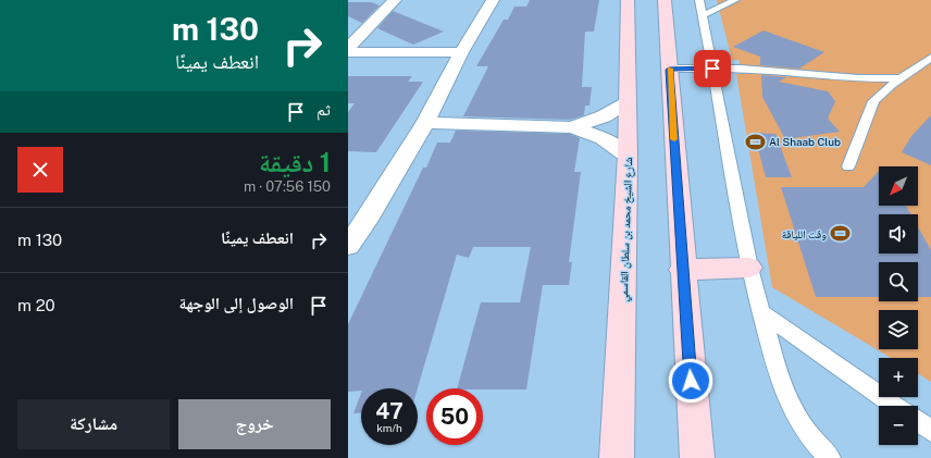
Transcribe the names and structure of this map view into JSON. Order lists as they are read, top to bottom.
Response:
{
  "streets": {
    "main road": ["شارع الشيخ محمد بن سلطان القاسمي"]
  },
  "places": {
    "sports": ["Al Shaab Club", "وقت اللياقة"]
  },
  "north": "bottom left",
  "page": {
    "turn": ["130 m", "انعطف يمينًا"],
    "then": "ثم",
    "heading": ["1 دقيقة", "150 m · 07:56"],
    "map_buttons": ["+", "−"],
    "list": [
      {
        "name": "انعطف يمينًا",
        "value": "130 m"
      },
      {
        "name": "الوصول إلى الوجهة",
        "value": "20 m"
      }
    ],
    "speed": "47 km/h",
    "limit": "50",
    "buttons": ["خروج", "مشاركة"]
  }
}
